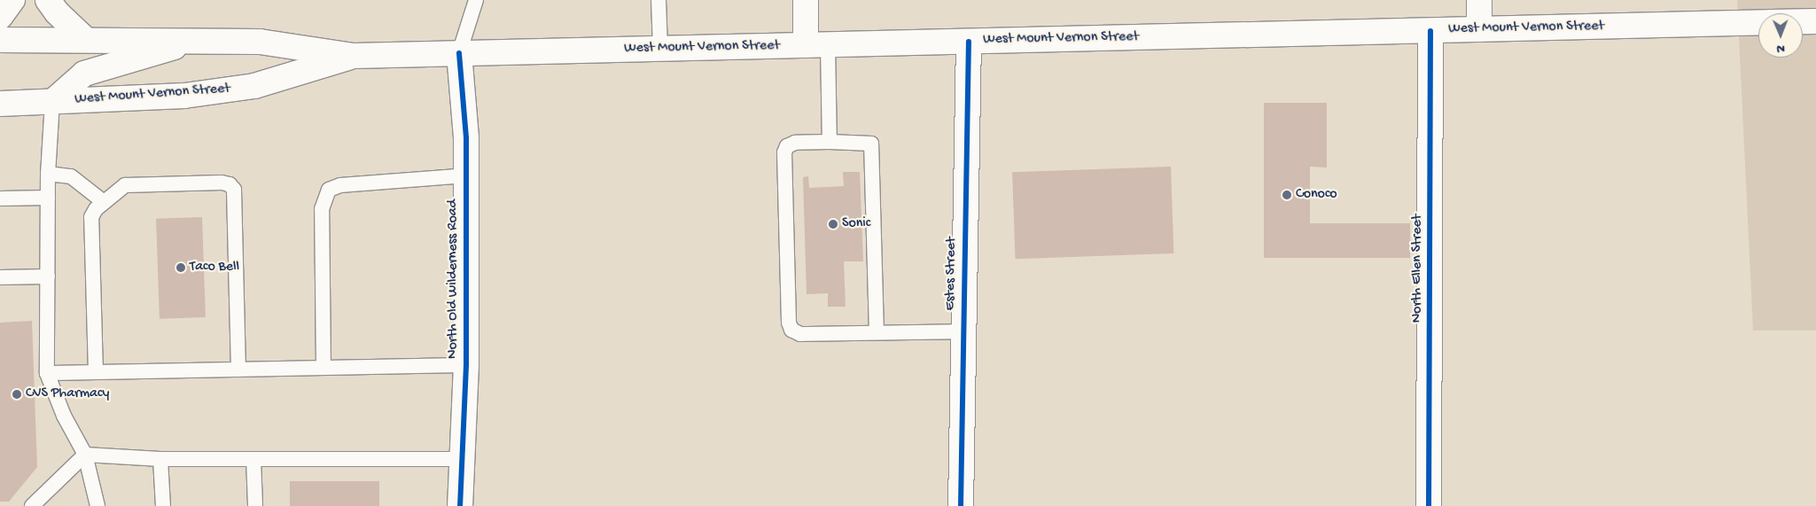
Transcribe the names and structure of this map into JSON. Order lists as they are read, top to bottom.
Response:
{
  "streets": {
    "main road": [
      "West Mount Vernon Street",
      "North Ellen Street",
      "Estes Street",
      "North Old Wilderness Road"
    ]
  },
  "crossings": [
    ["West Mount Vernon Street", "North Ellen Street"],
    ["West Mount Vernon Street", "Estes Street"],
    ["West Mount Vernon Street", "North Old Wilderness Road"]
  ],
  "places": [
    "Conoco",
    "Sonic",
    "Taco Bell",
    "CVS Pharmacy"
  ],
  "north": "bottom"
}
